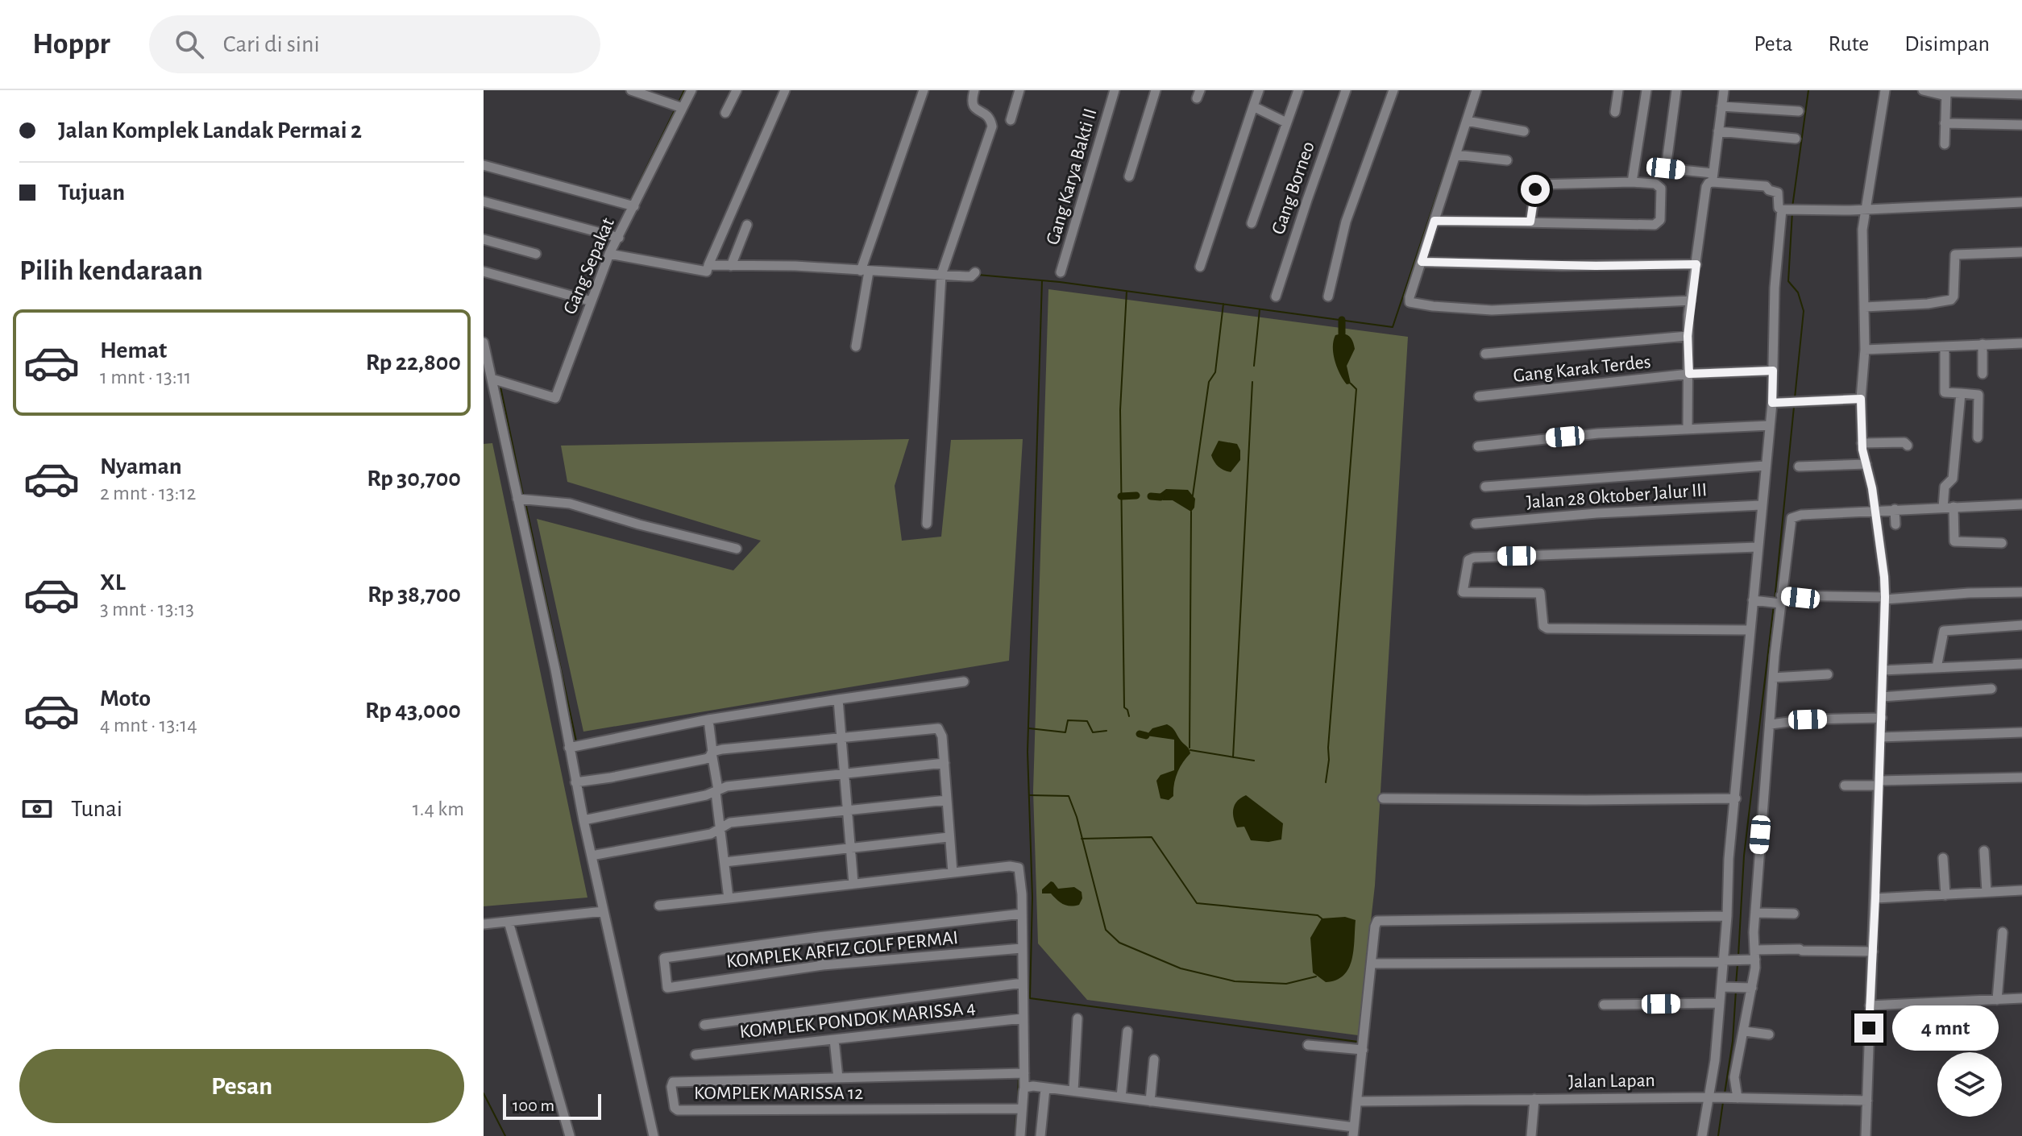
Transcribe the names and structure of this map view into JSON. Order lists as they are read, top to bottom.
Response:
{
  "streets": {
    "street": [
      "Gang Karya Bakti II",
      "Gang Borneo",
      "Gang Sepakat",
      "Gang Karak Terdes",
      "Jalan 28 Oktober Jalur III",
      "KOMPLEK ARFIZ GOLF PERMAI",
      "KOMPLEK PONDOK MARISSA 4",
      "Jalan Lapan",
      "KOMPLEK MARISSA 12"
    ]
  },
  "scale_bar": "100 m",
  "page": {
    "header": "Hoppr",
    "search": "Cari di sini",
    "nav": ["Peta", "Rute", "Disimpan"],
    "banner": ["Jalan Komplek Landak Permai 2", "Tujuan"],
    "heading": "Pilih kendaraan",
    "list": [
      {
        "name": "Hemat",
        "note": "1 mnt · 13:11",
        "value": "Rp 22,800"
      },
      {
        "name": "Nyaman",
        "note": "2 mnt · 13:12",
        "value": "Rp 30,700"
      },
      {
        "name": "XL",
        "note": "3 mnt · 13:13",
        "value": "Rp 38,700"
      },
      {
        "name": "Moto",
        "note": "4 mnt · 13:14",
        "value": "Rp 43,000"
      }
    ],
    "pay": ["Tunai", "1.4 km"],
    "bubble": "4 mnt",
    "buttons": "Pesan",
    "scale": "100 m"
  }
}
